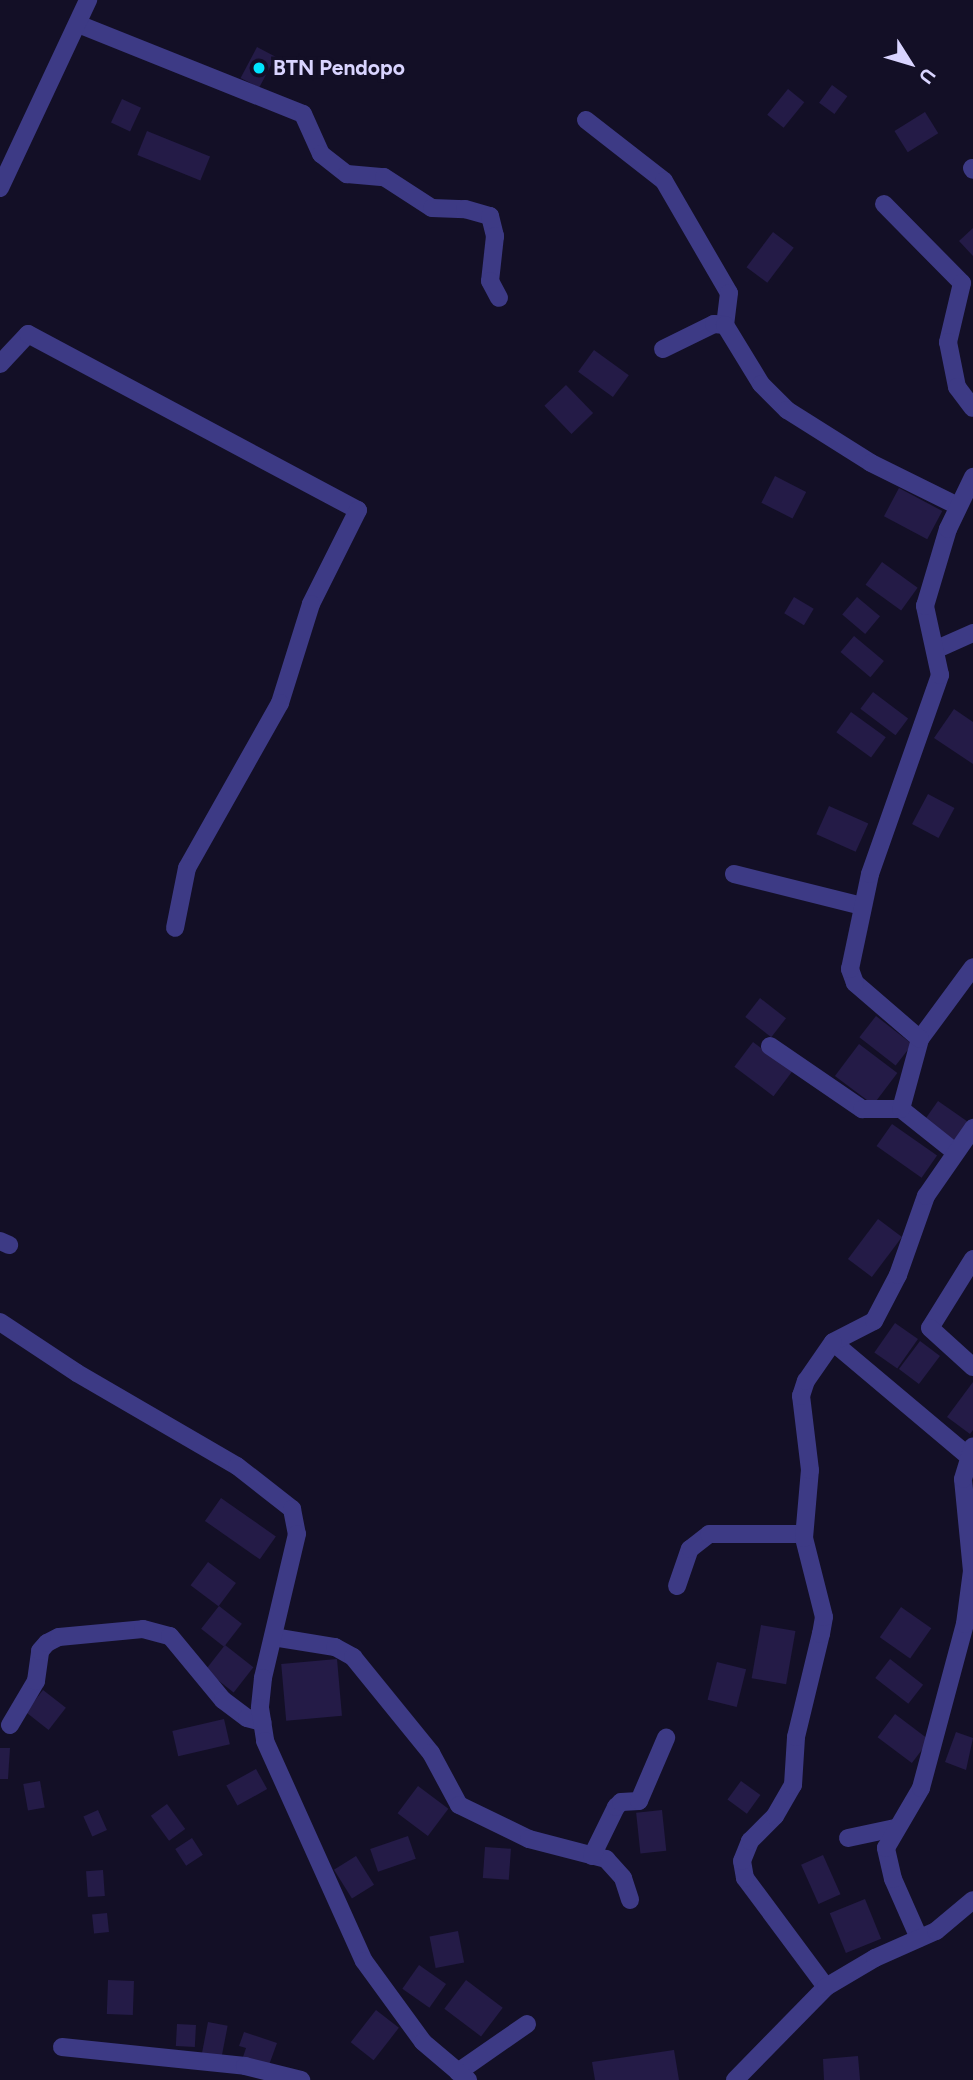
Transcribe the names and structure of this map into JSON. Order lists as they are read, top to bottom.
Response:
{
  "places": ["BTN Pendopo"],
  "north": "bottom right"
}
